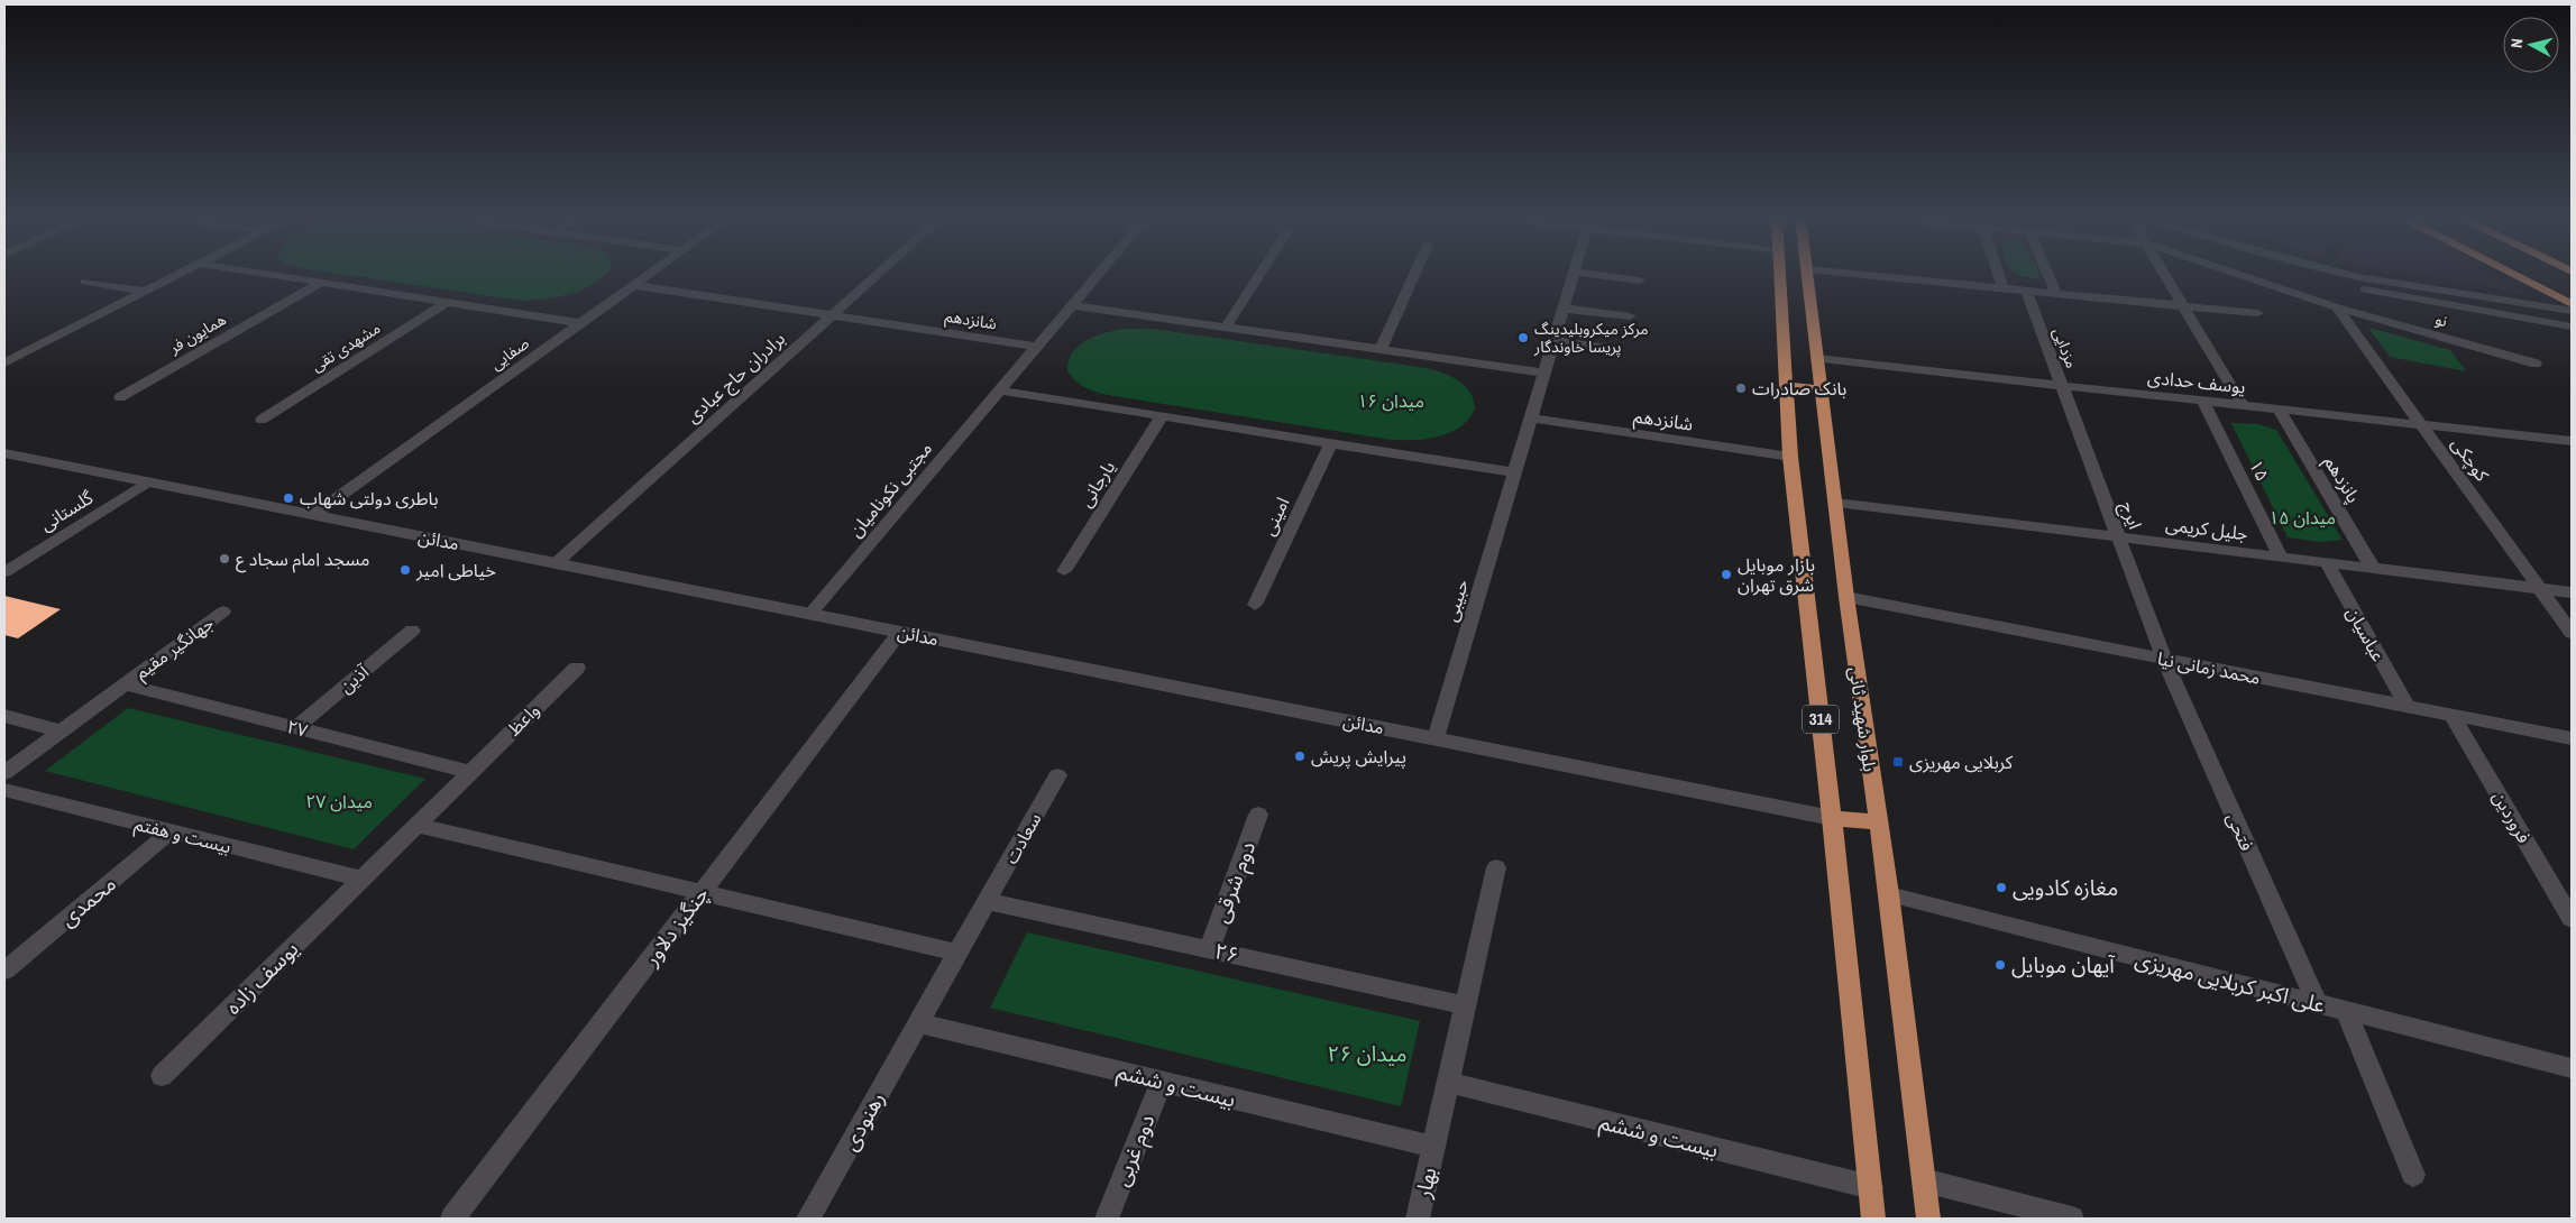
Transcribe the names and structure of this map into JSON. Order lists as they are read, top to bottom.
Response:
{
  "streets": {
    "main road": ["314", "بلوار شهید ثانی"],
    "street": [
      "شانزدهم",
      "نو",
      "همایون فر",
      "مشهدی تقی",
      "مزدایی",
      "صفایی",
      "برادران حاج عبادی",
      "یوسف حدادی",
      "کوچکی",
      "۱۵",
      "پانزدهم",
      "یارجانی",
      "مجتبی نکونامیان",
      "گلستانی",
      "ایرج",
      "امینی",
      "جلیل کریمی",
      "مدائن",
      "حبیبی",
      "عباسیان",
      "جهانگیر مقیم",
      "محمد زمانی نیا",
      "آذین",
      "واعظ",
      "۲۷",
      "فروردین",
      "فتحی",
      "بیست و هفتم",
      "سعادت",
      "دوم شرقی",
      "محمدی",
      "چنگیز دلاور",
      "۲۶",
      "یوسف زاده",
      "علی اکبر کربلایی مهریزی",
      "بیست و ششم",
      "رهنودی",
      "دوم غربی",
      "بهار"
    ]
  },
  "crossings": [
    ["شانزدهم", "صفایی"],
    ["شانزدهم", "برادران حاج عبادی"],
    ["شانزدهم", "314"],
    ["نو", "کوچکی"],
    ["مزدایی", "یوسف حدادی"],
    ["مزدایی", "ایرج"],
    ["صفایی", "مدائن"],
    ["برادران حاج عبادی", "مدائن"],
    ["یوسف حدادی", "کوچکی"],
    ["یوسف حدادی", "۱۵"],
    ["یوسف حدادی", "پانزدهم"],
    ["یوسف حدادی", "ایرج"],
    ["یوسف حدادی", "بلوار شهید ثانی"],
    ["کوچکی", "جلیل کریمی"],
    ["۱۵", "جلیل کریمی"],
    ["پانزدهم", "جلیل کریمی"],
    ["مجتبی نکونامیان", "مدائن"],
    ["گلستانی", "مدائن"],
    ["ایرج", "جلیل کریمی"],
    ["ایرج", "محمد زمانی نیا"],
    ["ایرج", "فتحی"],
    ["جلیل کریمی", "عباسیان"],
    ["جلیل کریمی", "بلوار شهید ثانی"],
    ["مدائن", "حبیبی"],
    ["مدائن", "314"],
    ["مدائن", "چنگیز دلاور"],
    ["عباسیان", "محمد زمانی نیا"],
    ["جهانگیر مقیم", "۲۷"],
    ["محمد زمانی نیا", "بلوار شهید ثانی"],
    ["محمد زمانی نیا", "فروردین"],
    ["محمد زمانی نیا", "فتحی"],
    ["آذین", "۲۷"],
    ["واعظ", "۲۷"],
    ["واعظ", "یوسف زاده"],
    ["314", "بیست و ششم"],
    ["بلوار شهید ثانی", "علی اکبر کربلایی مهریزی"],
    ["فتحی", "علی اکبر کربلایی مهریزی"],
    ["بیست و هفتم", "محمدی"],
    ["بیست و هفتم", "یوسف زاده"],
    ["سعادت", "۲۶"],
    ["سعادت", "رهنودی"],
    ["دوم شرقی", "۲۶"],
    ["۲۶", "بهار"],
    ["بیست و ششم", "رهنودی"],
    ["بیست و ششم", "دوم غربی"],
    ["بیست و ششم", "بهار"]
  ],
  "parks": [
    "میدان ۱۶",
    "میدان ۱۵",
    "میدان ۲۷",
    "میدان ۲۶"
  ],
  "places": {
    "other": [
      "مرکز میکروبلیدینگ پریسا خاوندگار",
      "بانک صادرات",
      "باطری دولتی شهاب",
      "مسجد امام سجاد ع",
      "خیاطی امیر",
      "بازار موبایل شرق تهران",
      "پیرایش پریش",
      "مغازه کادویی",
      "آیهان موبایل"
    ],
    "transit": ["کربلایی مهریزی"]
  },
  "north": "left"
}
